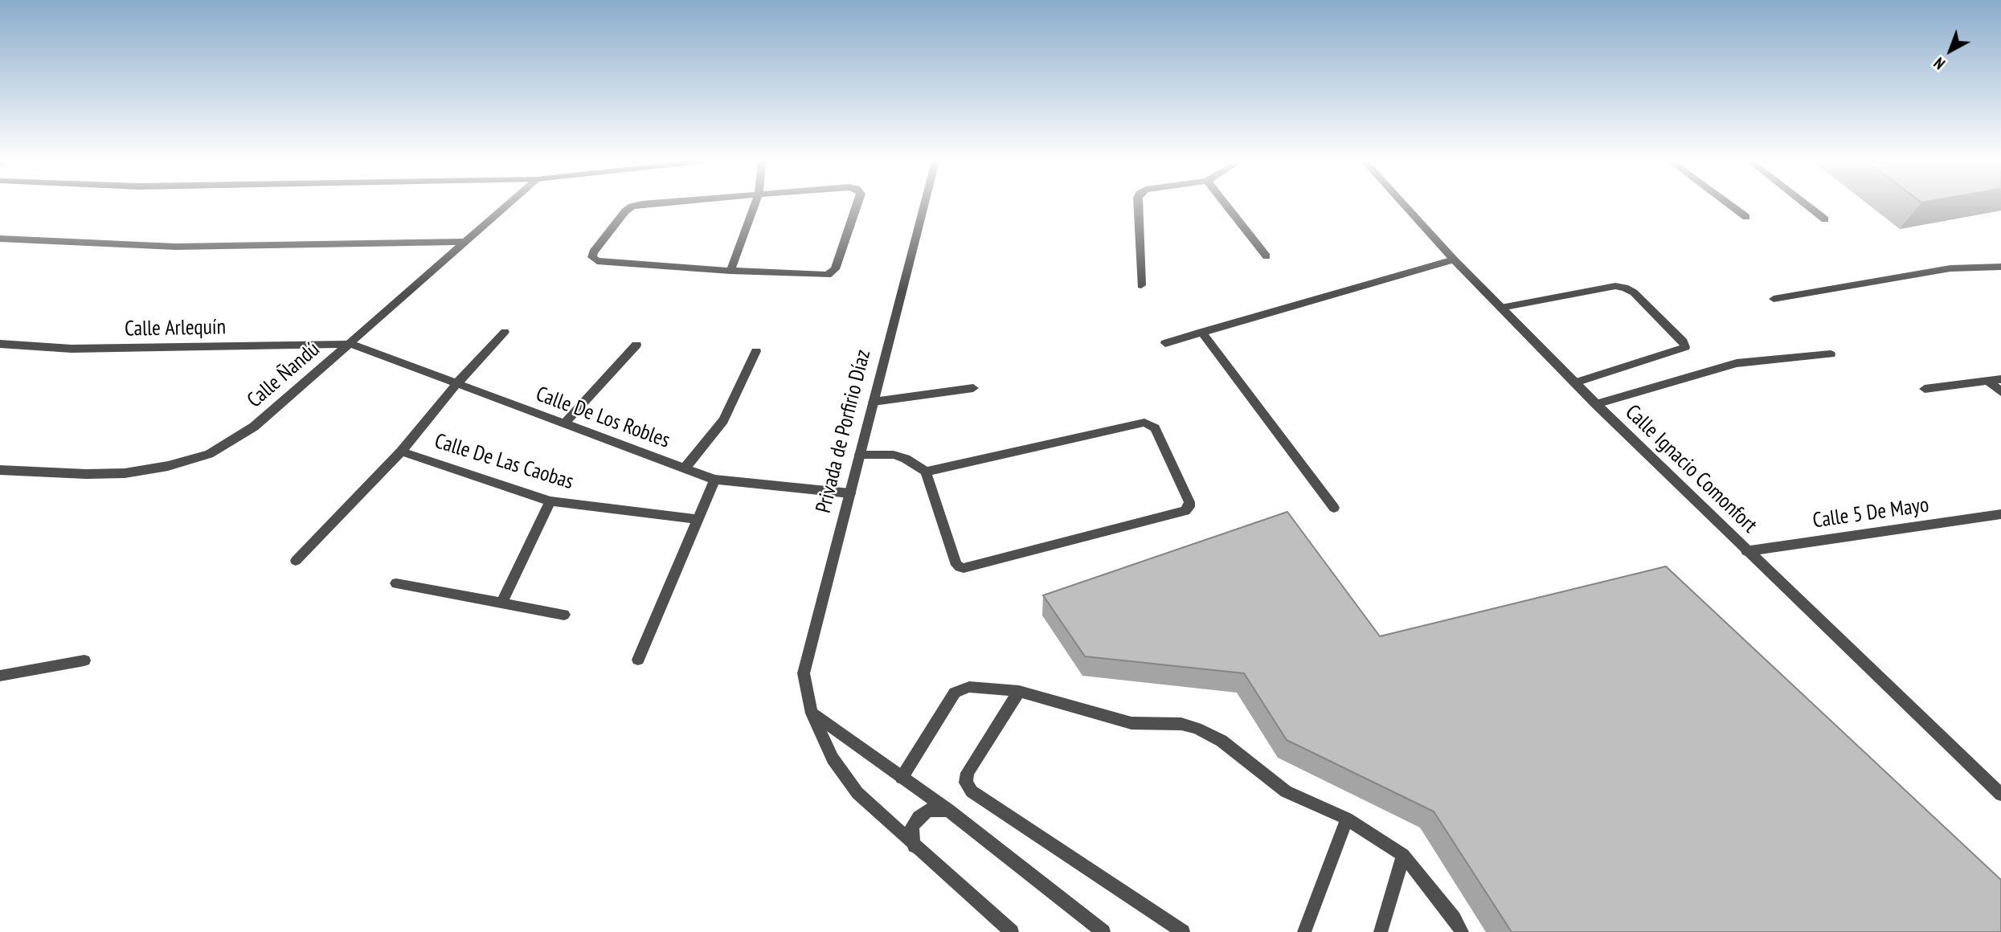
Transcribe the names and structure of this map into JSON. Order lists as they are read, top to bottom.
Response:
{
  "streets": {
    "street": [
      "Calle Arlequín",
      "Calle Ñandú",
      "Calle De Los Robles",
      "Privada de Porfirio Díaz",
      "Calle De Las Caobas",
      "Calle Ignacio Comonfort",
      "Calle 5 De Mayo"
    ]
  },
  "crossings": [
    ["Calle Arlequín", "Calle Ñandú"],
    ["Calle Arlequín", "Calle De Los Robles"],
    ["Calle Ñandú", "Calle De Los Robles"],
    ["Calle De Los Robles", "Privada de Porfirio Díaz"],
    ["Calle Ignacio Comonfort", "Calle 5 De Mayo"]
  ],
  "north": "bottom left"
}
